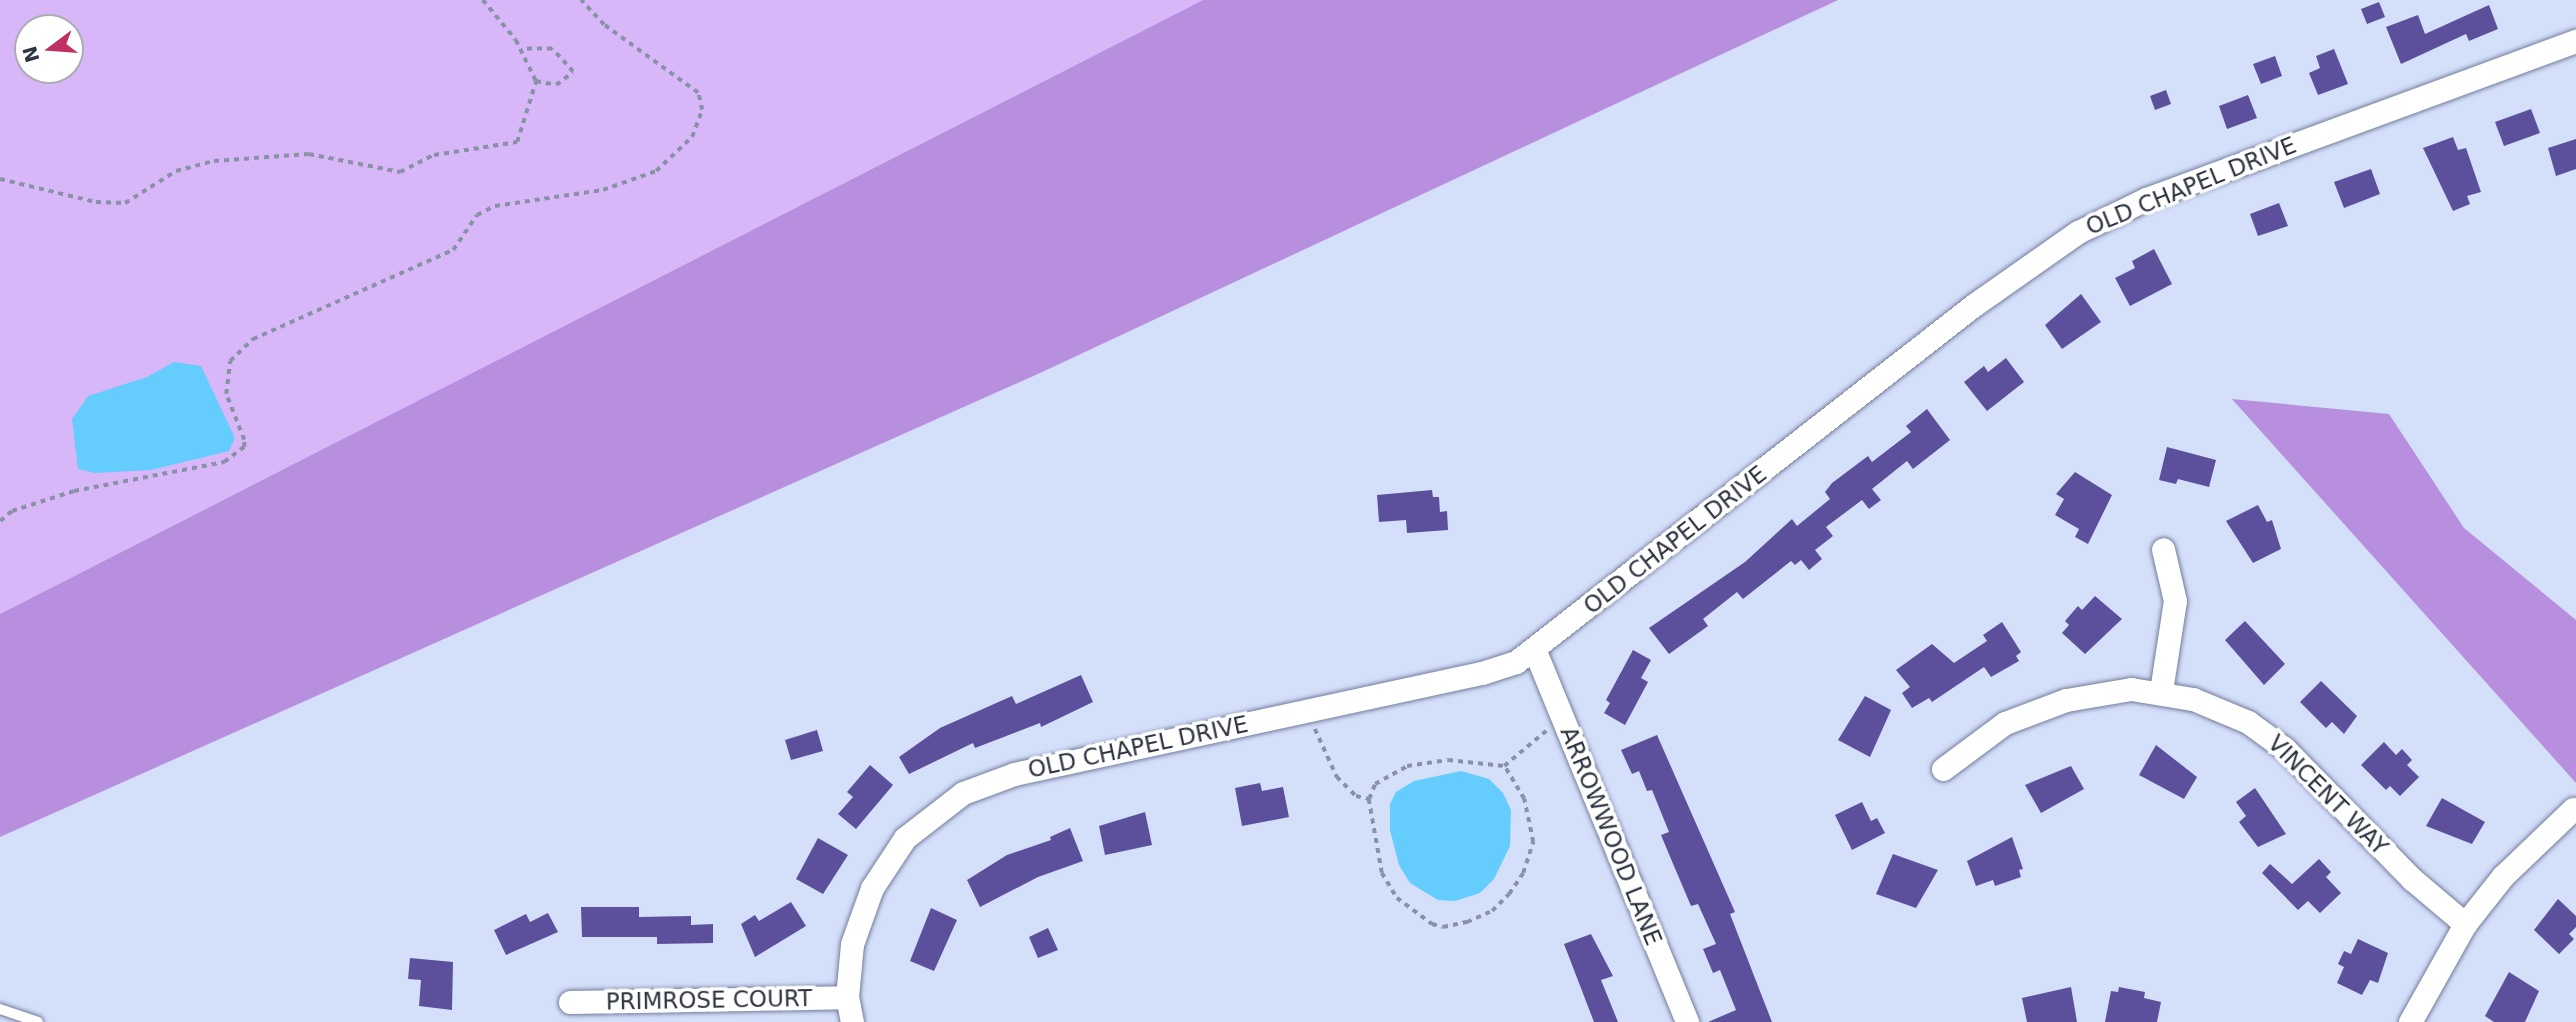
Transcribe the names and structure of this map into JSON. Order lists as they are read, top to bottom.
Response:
{
  "streets": {
    "street": [
      "OLD CHAPEL DRIVE",
      "VINCENT WAY",
      "ARROWWOOD LANE",
      "PRIMROSE COURT"
    ]
  },
  "crossings": [
    ["OLD CHAPEL DRIVE", "ARROWWOOD LANE"],
    ["OLD CHAPEL DRIVE", "PRIMROSE COURT"]
  ],
  "north": "left"
}
